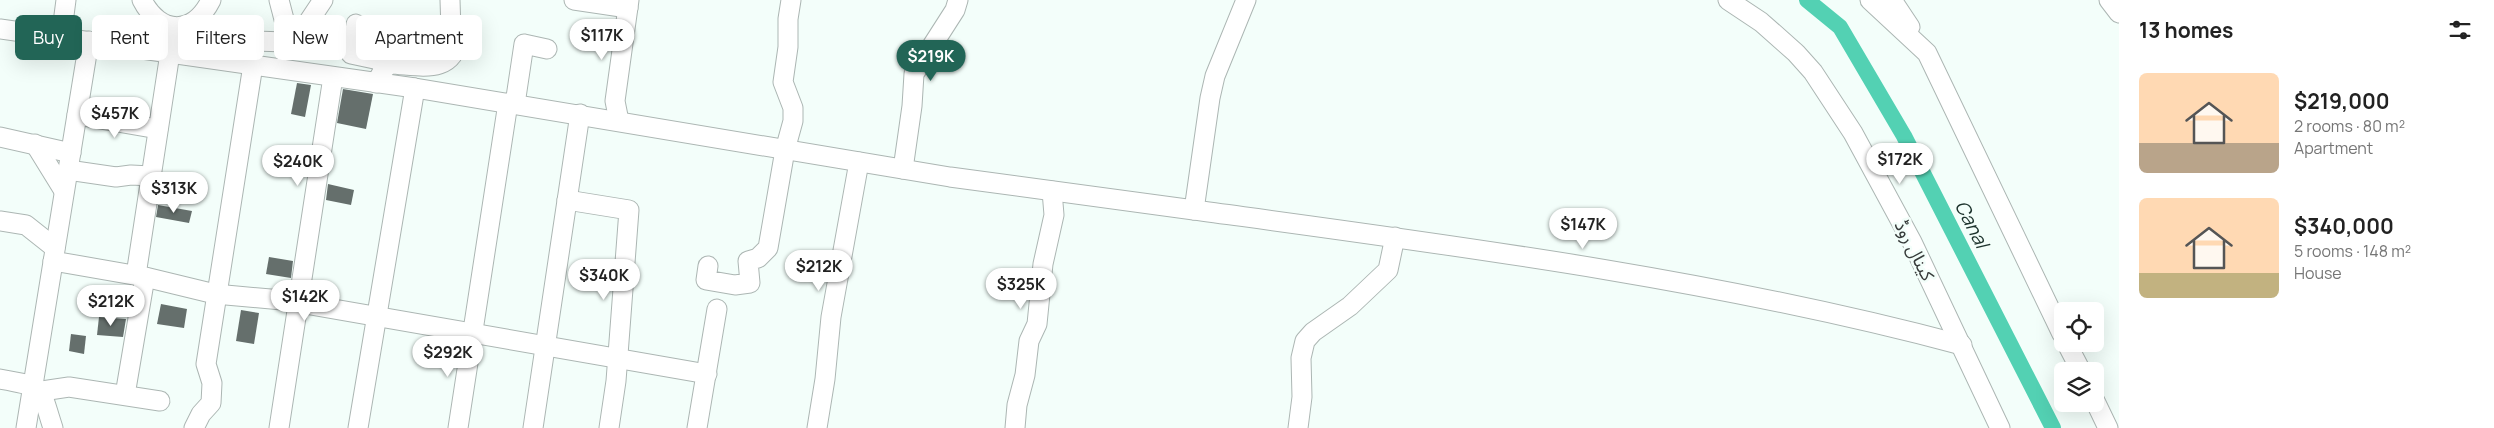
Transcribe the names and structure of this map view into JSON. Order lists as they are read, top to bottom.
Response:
{
  "streets": {
    "street": ["کینال روڈ"]
  },
  "water": ["Canal"],
  "page": {
    "heading": "13 homes",
    "chip": [
      "Buy",
      "Rent",
      "Filters",
      "New",
      "Apartment"
    ],
    "price": [
      "$117K",
      "$219K",
      "$457K",
      "$172K",
      "$240K",
      "$313K",
      "$147K",
      "$212K",
      "$340K",
      "$325K",
      "$142K",
      "$212K",
      "$292K"
    ],
    "list": [
      {
        "name": "$219,000",
        "note": "2 rooms · 80 m² · Apartment"
      },
      {
        "name": "$340,000",
        "note": "5 rooms · 148 m² · House"
      }
    ]
  }
}
